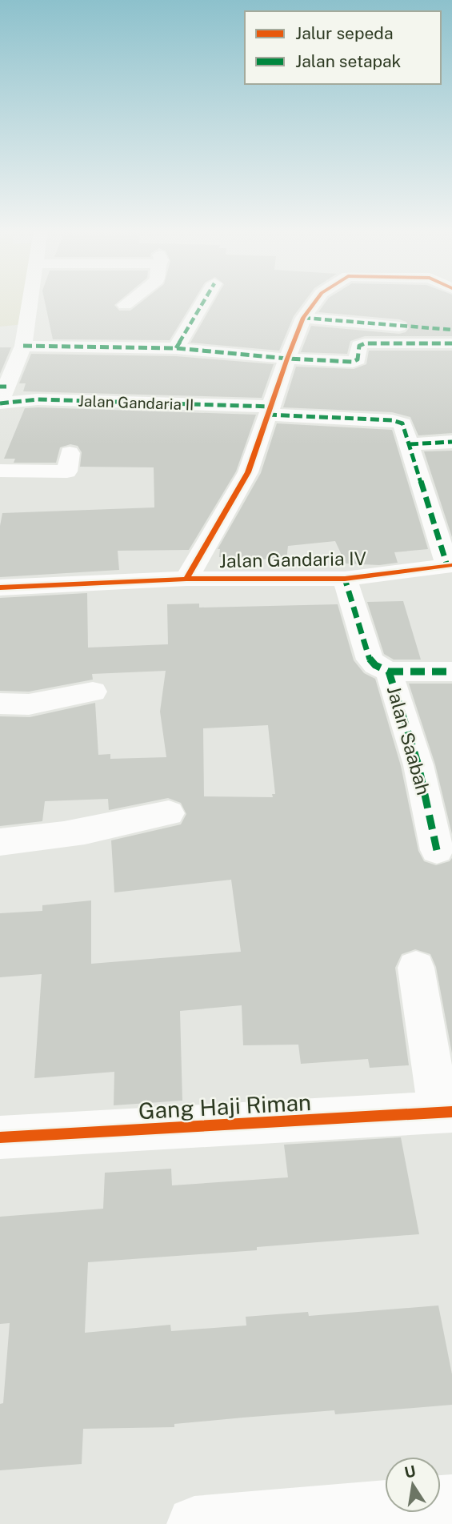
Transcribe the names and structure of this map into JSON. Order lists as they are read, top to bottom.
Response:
{
  "streets": {
    "street": [
      "Jalan Gandaria II",
      "Jalan Gandaria IV",
      "Jalan Saabah",
      "Gang Haji Riman"
    ]
  },
  "crossings": [
    ["Jalan Gandaria IV", "Jalan Saabah"]
  ],
  "legend": ["Jalur sepeda", "Jalan setapak"],
  "north": "top"
}
